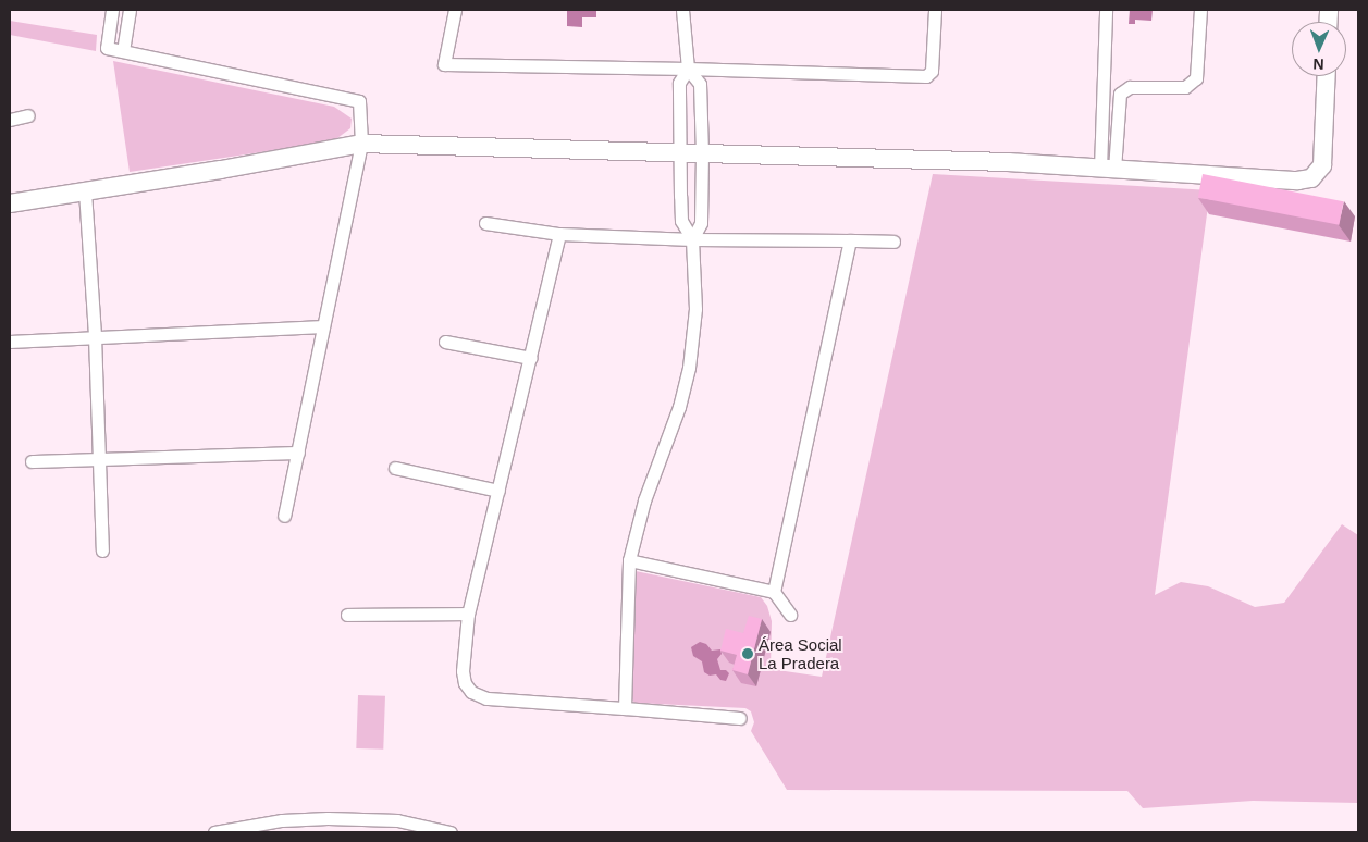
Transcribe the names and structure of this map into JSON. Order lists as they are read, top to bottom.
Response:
{
  "places": ["Área Social La Pradera"],
  "north": "bottom"
}
